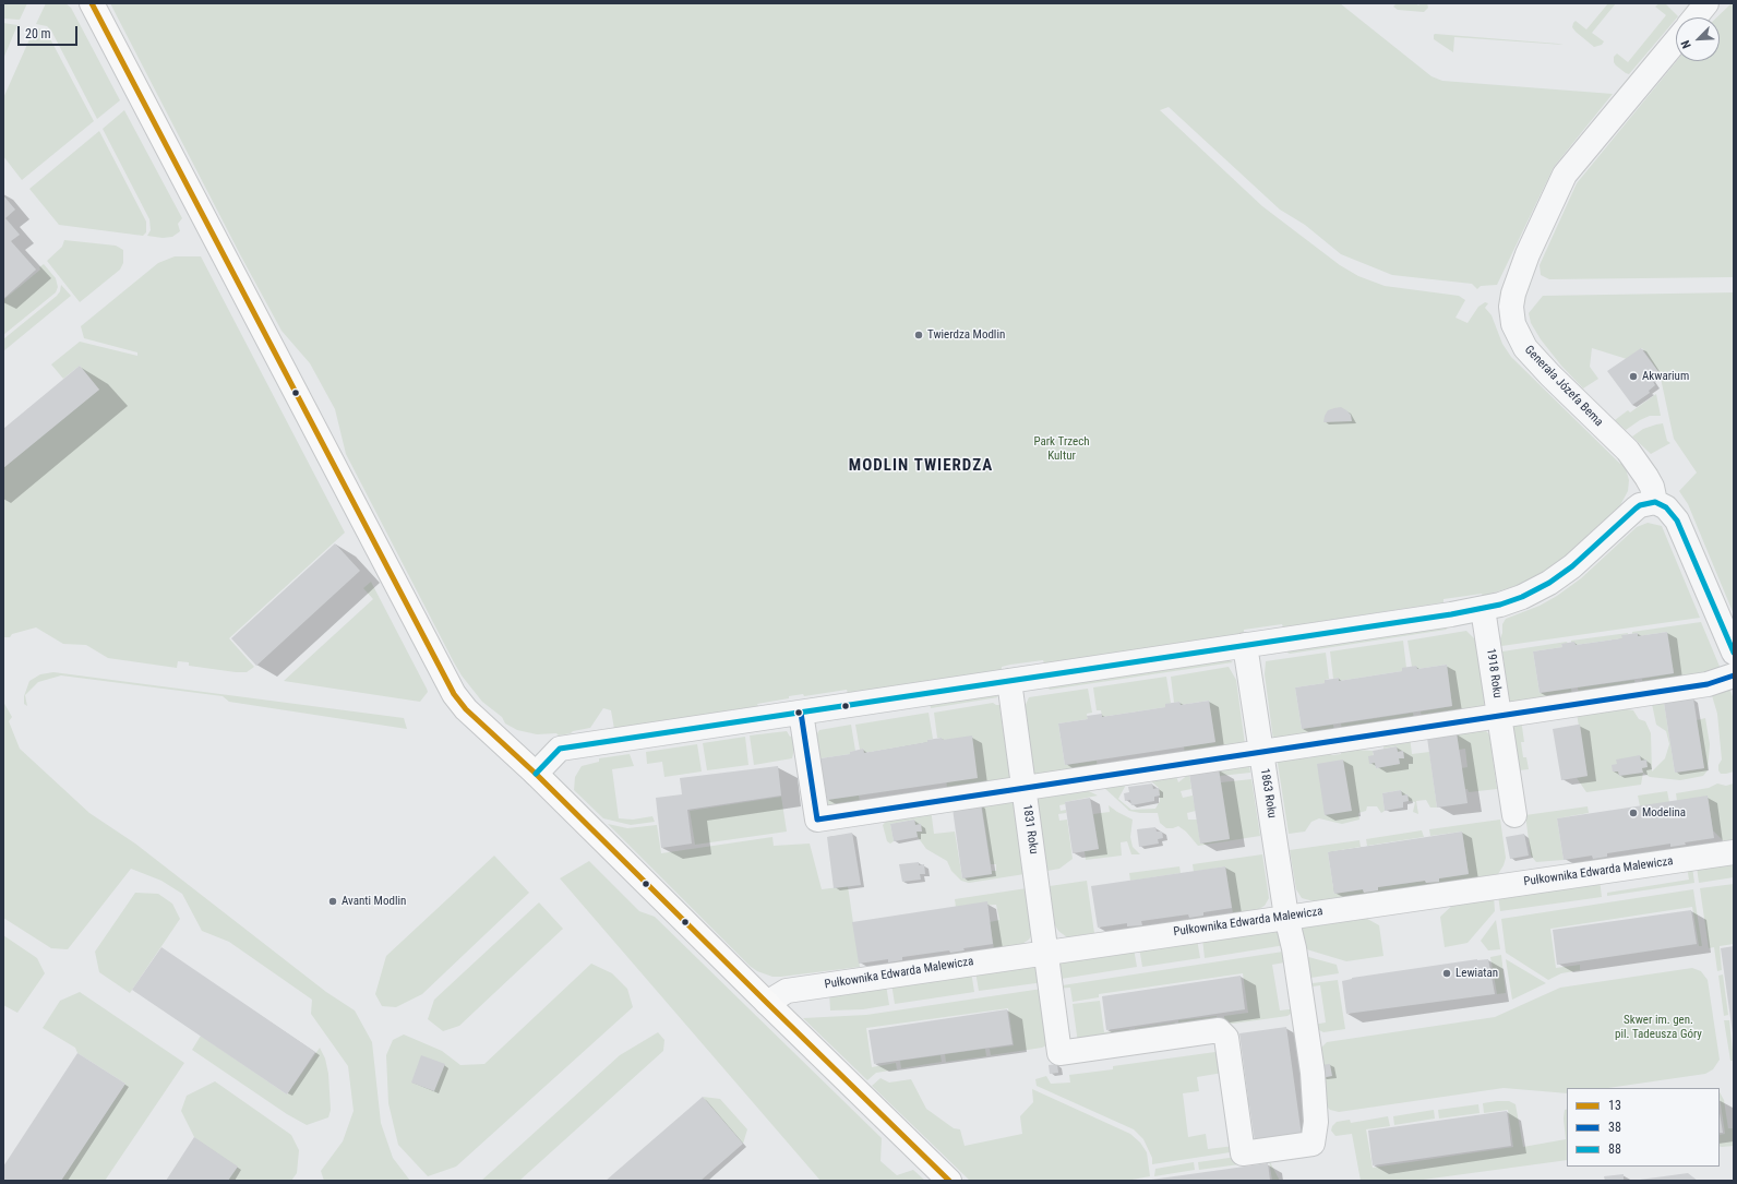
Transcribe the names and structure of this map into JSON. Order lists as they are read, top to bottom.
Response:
{
  "streets": {
    "street": [
      "Generała Józefa Bema",
      "1918 Roku",
      "1863 Roku",
      "1831 Roku",
      "Pułkownika Edwarda Malewicza"
    ]
  },
  "crossings": [
    ["1863 Roku", "1831 Roku"],
    ["1863 Roku", "Pułkownika Edwarda Malewicza"],
    ["1831 Roku", "Pułkownika Edwarda Malewicza"]
  ],
  "districts": ["MODLIN TWIERDZA"],
  "parks": ["Park Trzech Kultur", "Skwer im. gen. pil. Tadeusza Góry"],
  "places": [
    "Twierdza Modlin",
    "Akwarium",
    "Modelina",
    "Avanti Modlin",
    "Lewiatan"
  ],
  "lines": ["transit line 13", "transit line 88", "transit line 38"],
  "legend": ["13", "38", "88"],
  "scale_bar": "20 m",
  "north": "bottom left"
}
